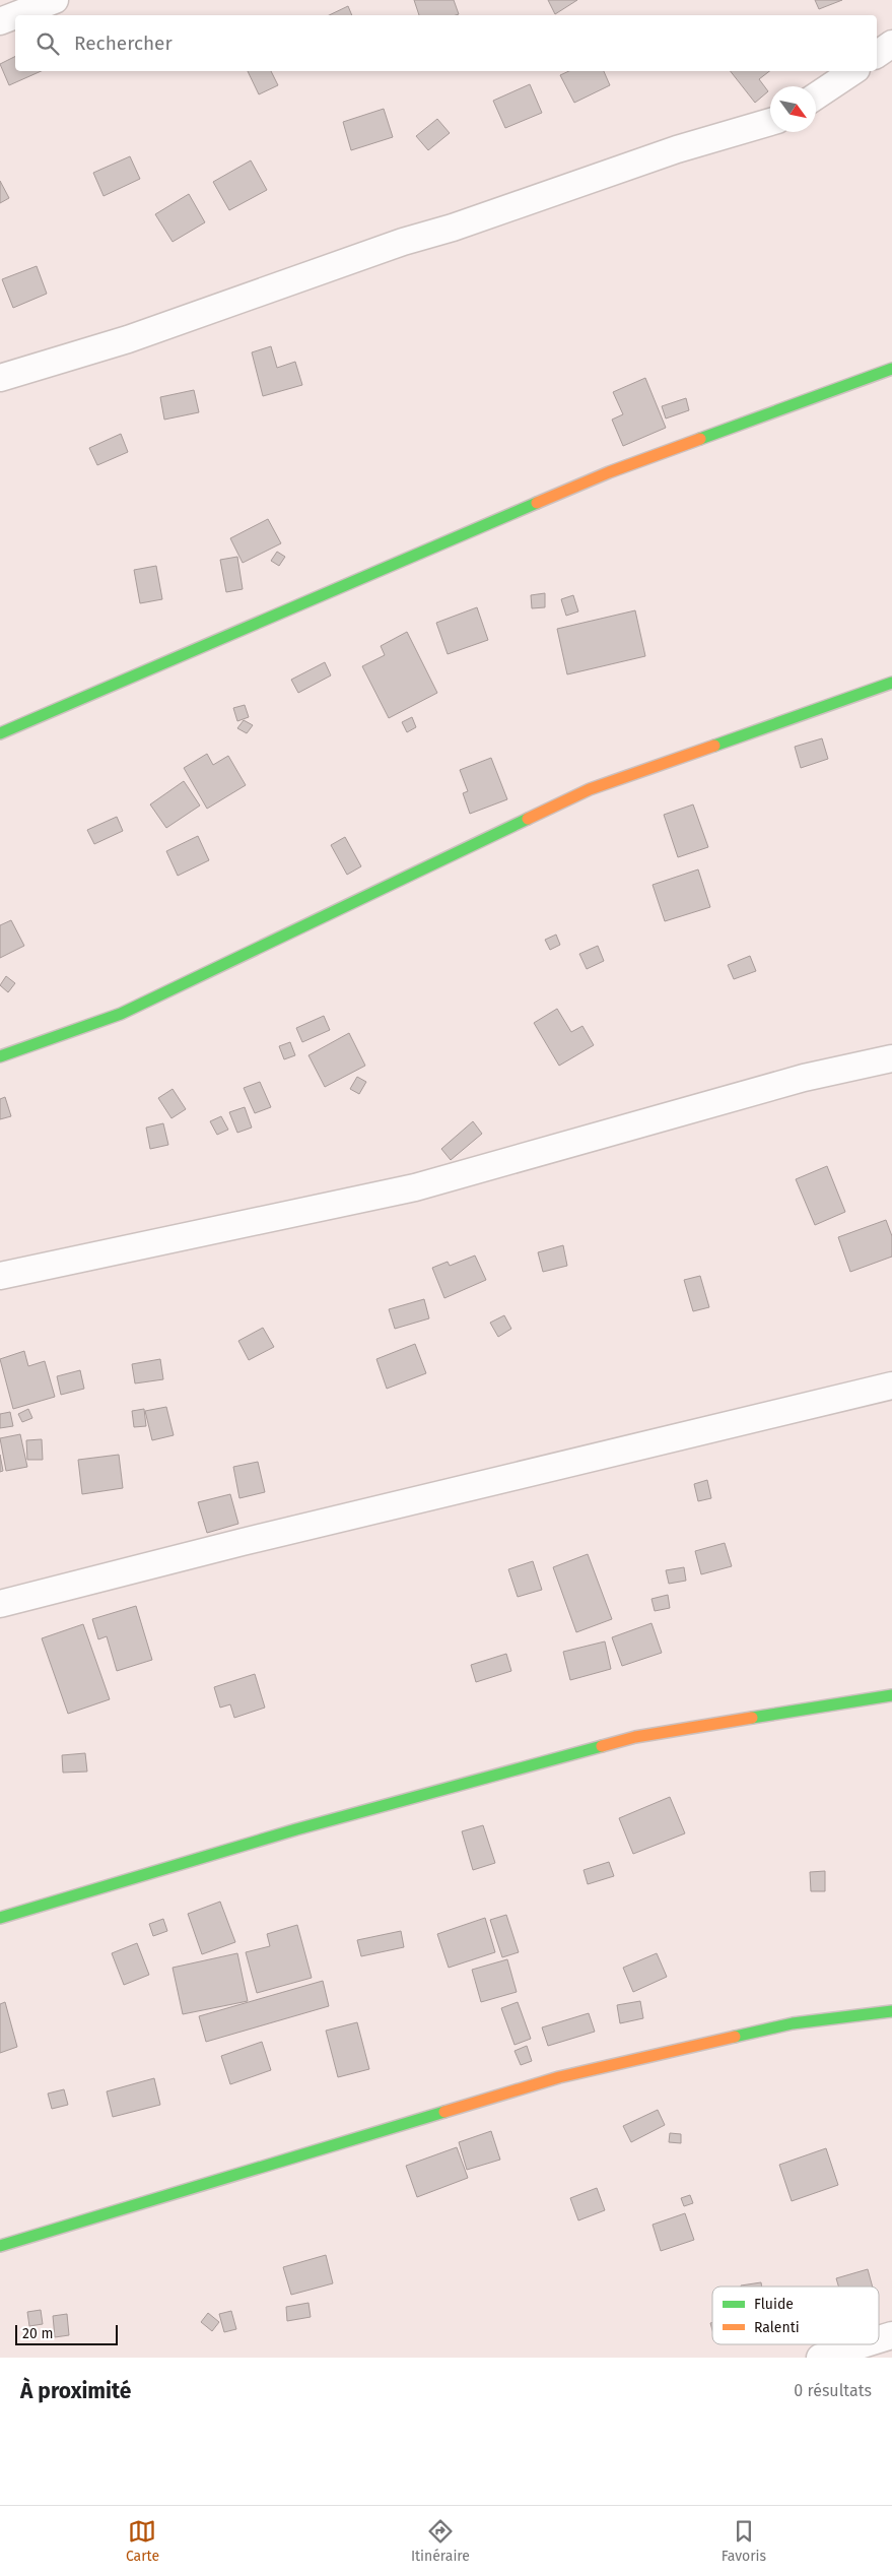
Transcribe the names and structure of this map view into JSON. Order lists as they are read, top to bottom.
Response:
{
  "legend": ["Fluide", "Ralenti"],
  "scale_bar": "20 m",
  "north": "bottom right",
  "page": {
    "search": "Rechercher",
    "scale": "20 m",
    "heading": ["À proximité", "0 résultats"],
    "nav": ["Carte", "Itinéraire", "Favoris"]
  }
}
